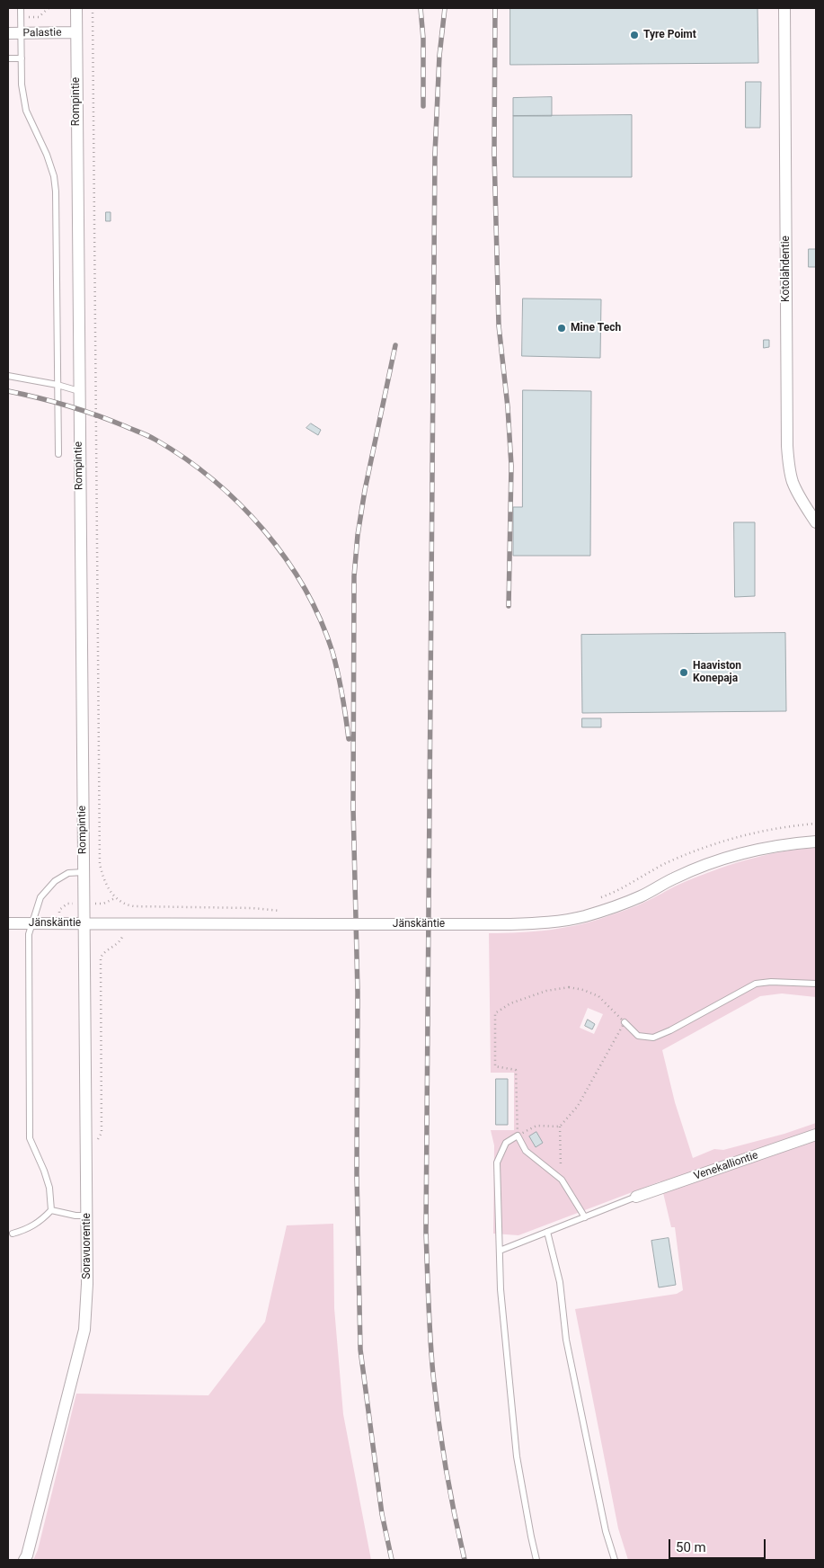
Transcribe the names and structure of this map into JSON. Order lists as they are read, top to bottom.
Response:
{
  "streets": {
    "street": [
      "Palastie",
      "Rompintie",
      "Kotolahdentie",
      "Jänskäntie",
      "Venekalliontie",
      "Soravuorentie"
    ]
  },
  "crossings": [
    ["Palastie", "Rompintie"],
    ["Rompintie", "Jänskäntie"],
    ["Rompintie", "Soravuorentie"],
    ["Jänskäntie", "Soravuorentie"]
  ],
  "places": ["Tyre Poimt", "Mine Tech", "Haaviston Konepaja"],
  "scale_bar": "50 m"
}
